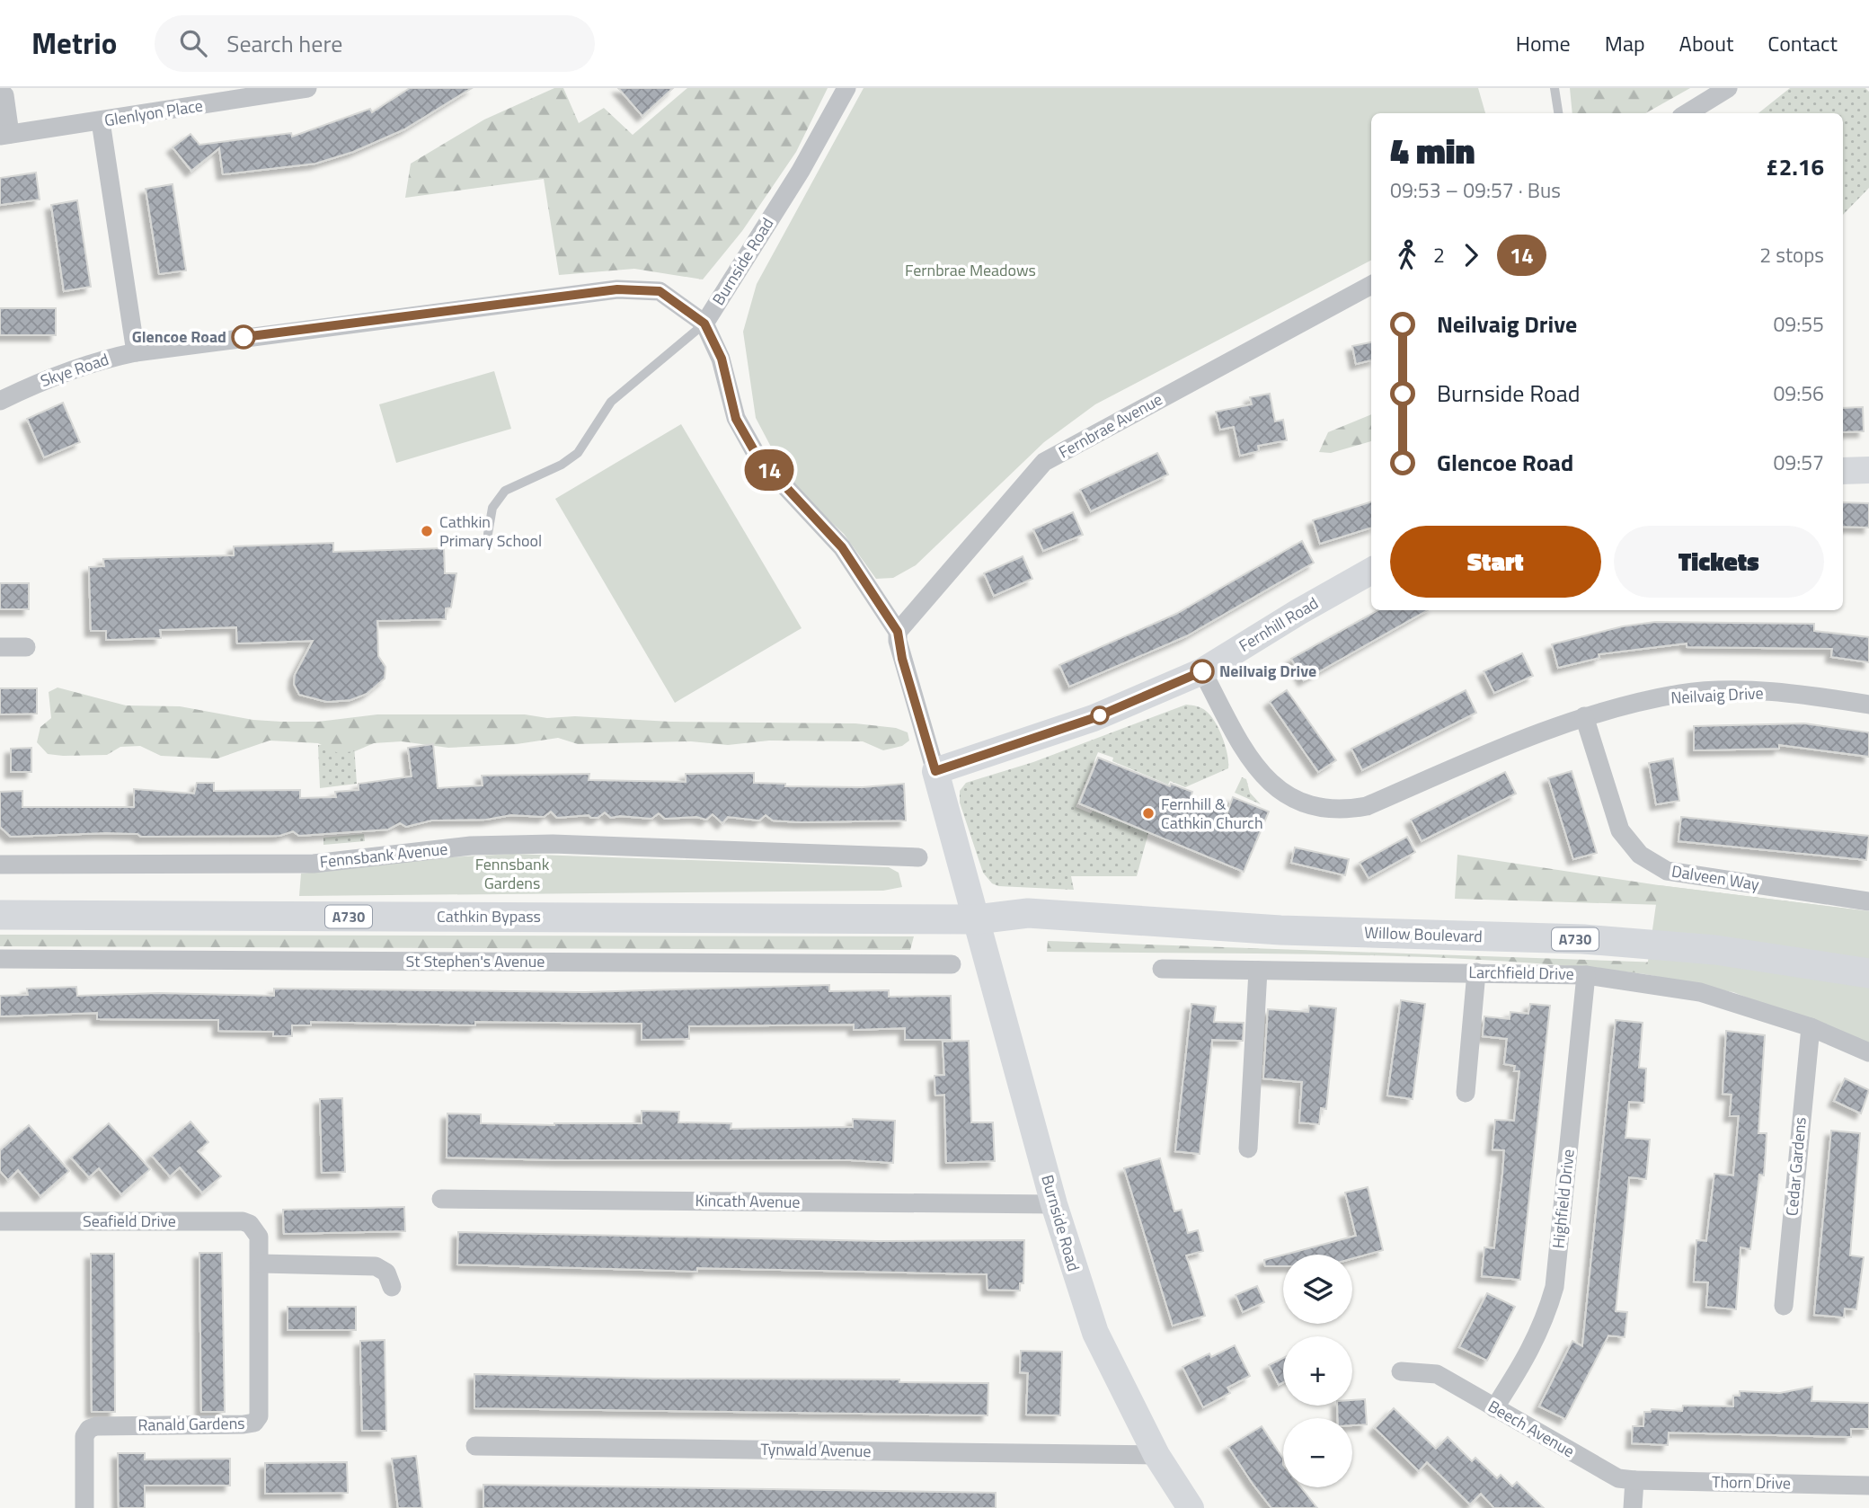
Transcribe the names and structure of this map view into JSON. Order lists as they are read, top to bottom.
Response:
{
  "streets": {
    "main road": ["A730", "Cathkin Bypass", "Willow Boulevard"],
    "street": [
      "Glenlyon Place",
      "Burnside Road",
      "Skye Road",
      "Fernbrae Avenue",
      "Fernhill Road",
      "Neilvaig Drive",
      "Fennsbank Avenue",
      "Dalveen Way",
      "St Stephen's Avenue",
      "Larchfield Drive",
      "Cedar Gardens",
      "Highfield Drive",
      "Kincath Avenue",
      "Seafield Drive",
      "Ranald Gardens",
      "Beech Avenue",
      "Tynwald Avenue",
      "Thorn Drive"
    ]
  },
  "crossings": [
    ["Burnside Road", "Skye Road"],
    ["Burnside Road", "Fernbrae Avenue"],
    ["Burnside Road", "Fernhill Road"],
    ["Burnside Road", "Cathkin Bypass"],
    ["Burnside Road", "Willow Boulevard"],
    ["Burnside Road", "Kincath Avenue"],
    ["Burnside Road", "Tynwald Avenue"],
    ["Fernhill Road", "Neilvaig Drive"],
    ["Neilvaig Drive", "Dalveen Way"],
    ["Cathkin Bypass", "Willow Boulevard"],
    ["Larchfield Drive", "Cedar Gardens"],
    ["Larchfield Drive", "Highfield Drive"],
    ["Highfield Drive", "Beech Avenue"],
    ["Seafield Drive", "Ranald Gardens"],
    ["Beech Avenue", "Thorn Drive"]
  ],
  "parks": ["Fernbrae Meadows", "Fennsbank Gardens"],
  "places": [
    "Glencoe Road",
    "Cathkin Primary School",
    "Neilvaig Drive",
    "Fernhill & Cathkin Church"
  ],
  "lines": ["bus line 14"],
  "page": {
    "header": "Metrio",
    "search": "Search here",
    "nav": [
      "Home",
      "Map",
      "About",
      "Contact"
    ],
    "on_map": "14",
    "heading": ["4 min", "09:53 – 09:57 · Bus", "£2.16"],
    "legs": ["2", "14", "2 stops"],
    "list": [
      {
        "name": "Neilvaig Drive",
        "value": "09:55"
      },
      {
        "name": "Burnside Road",
        "value": "09:56"
      },
      {
        "name": "Glencoe Road",
        "value": "09:57"
      }
    ],
    "buttons": ["Start", "Tickets"],
    "map_buttons": ["+", "−"]
  }
}
